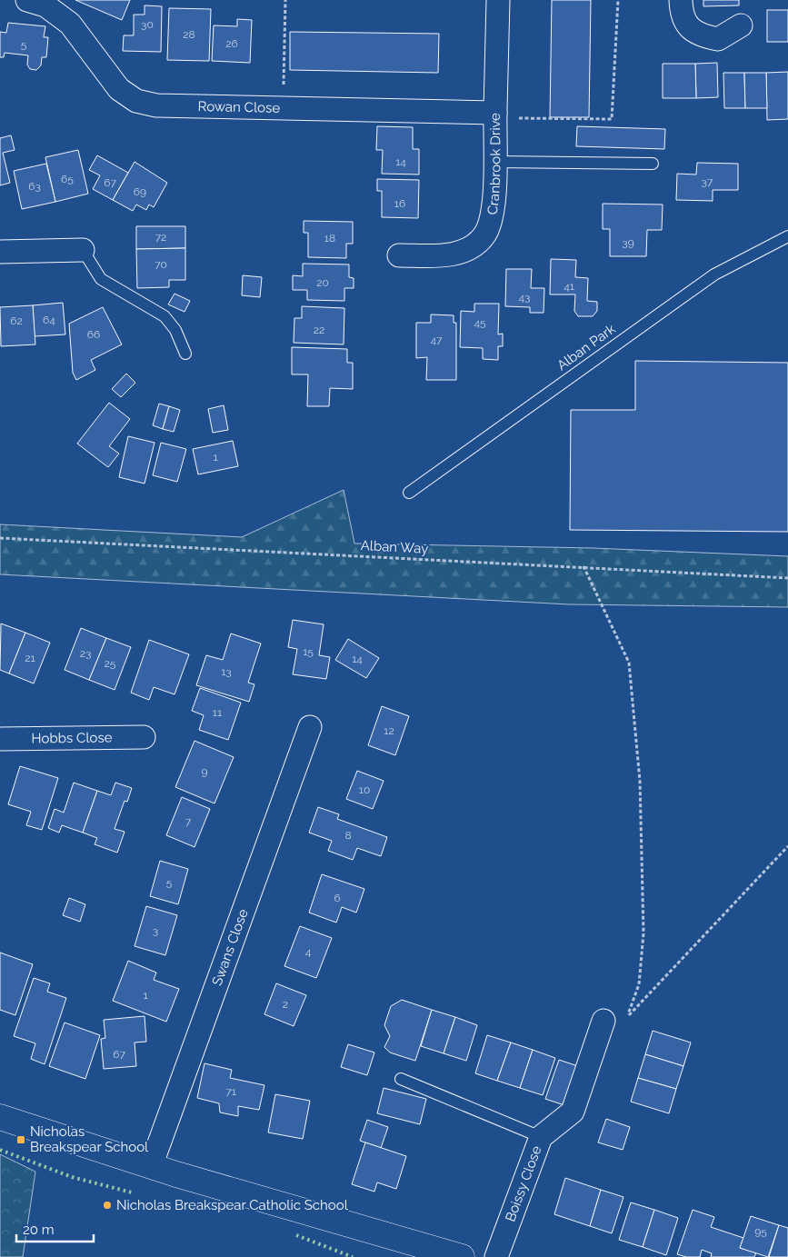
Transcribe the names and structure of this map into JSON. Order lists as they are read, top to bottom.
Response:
{
  "streets": {
    "street": [
      "Rowan Close",
      "Cranbrook Drive",
      "Hobbs Close",
      "Swans Close",
      "Boissy Close"
    ],
    "lane": ["Alban Park"],
    "path": ["Alban Way"]
  },
  "crossings": [
    ["Rowan Close", "Cranbrook Drive"]
  ],
  "places": {
    "transit": ["Nicholas Breakspear School"],
    "other": ["Nicholas Breakspear Catholic School"]
  },
  "house_numbers": [
    "30",
    "28",
    "26",
    "5",
    "14",
    "65",
    "37",
    "67",
    "63",
    "69",
    "16",
    "72",
    "18",
    "39",
    "70",
    "20",
    "41",
    "43",
    "64",
    "62",
    "45",
    "22",
    "66",
    "47",
    "1",
    "15",
    "23",
    "21",
    "14",
    "25",
    "13",
    "11",
    "12",
    "9",
    "10",
    "7",
    "8",
    "5",
    "6",
    "3",
    "4",
    "1",
    "2",
    "67",
    "71",
    "95"
  ],
  "scale_bar": "20 m"
}
